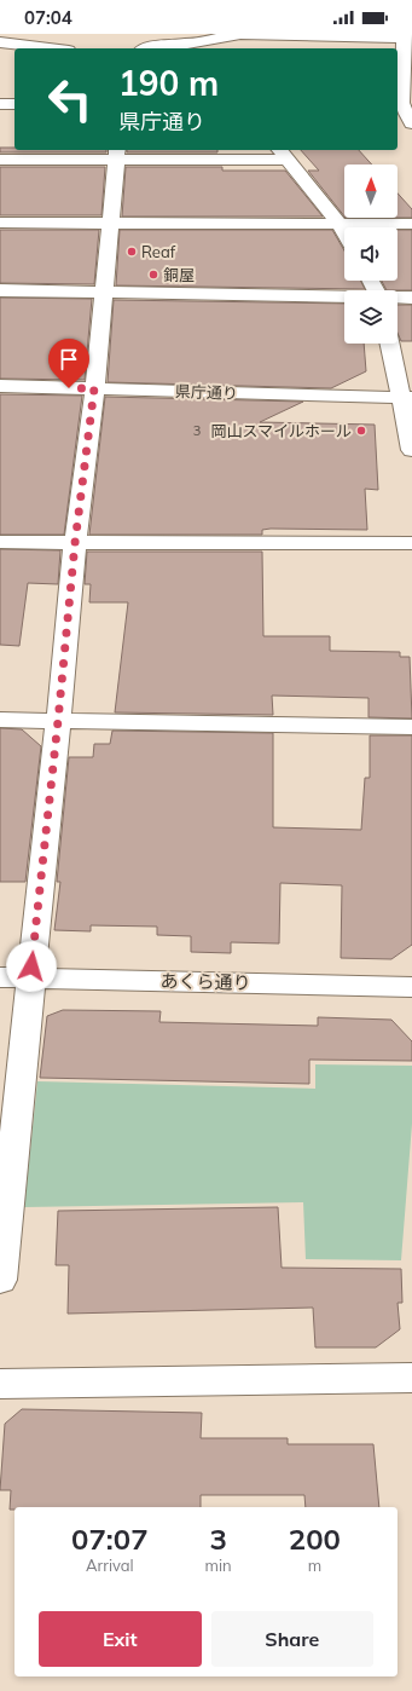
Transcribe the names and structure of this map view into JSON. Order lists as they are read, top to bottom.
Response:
{
  "streets": {
    "street": ["県庁通り", "あくら通り"]
  },
  "places": ["Reaf", "銅屋", "岡山スマイルホール"],
  "house_numbers": ["3"],
  "north": "top",
  "page": {
    "status": "07:04",
    "turn": ["190 m", "県庁通り"],
    "eta": [
      "07:07",
      "Arrival",
      "3",
      "min",
      "200",
      "m"
    ],
    "buttons": ["Exit", "Share"]
  }
}
